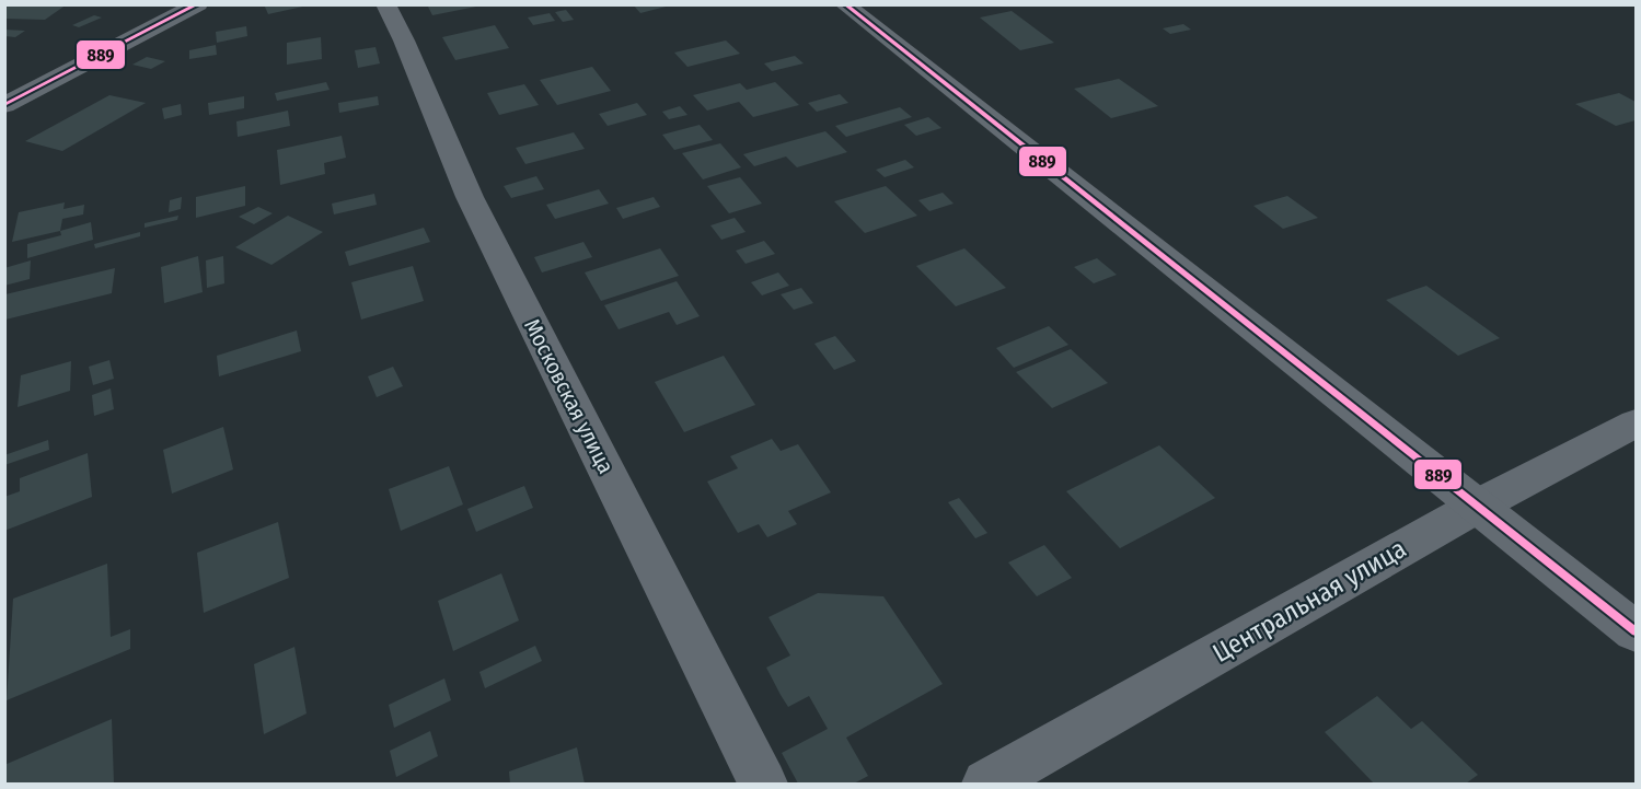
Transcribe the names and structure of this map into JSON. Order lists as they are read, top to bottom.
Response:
{
  "streets": {
    "street": ["Московская улица", "Центральная улица"]
  },
  "lines": ["transit line 889"]
}
